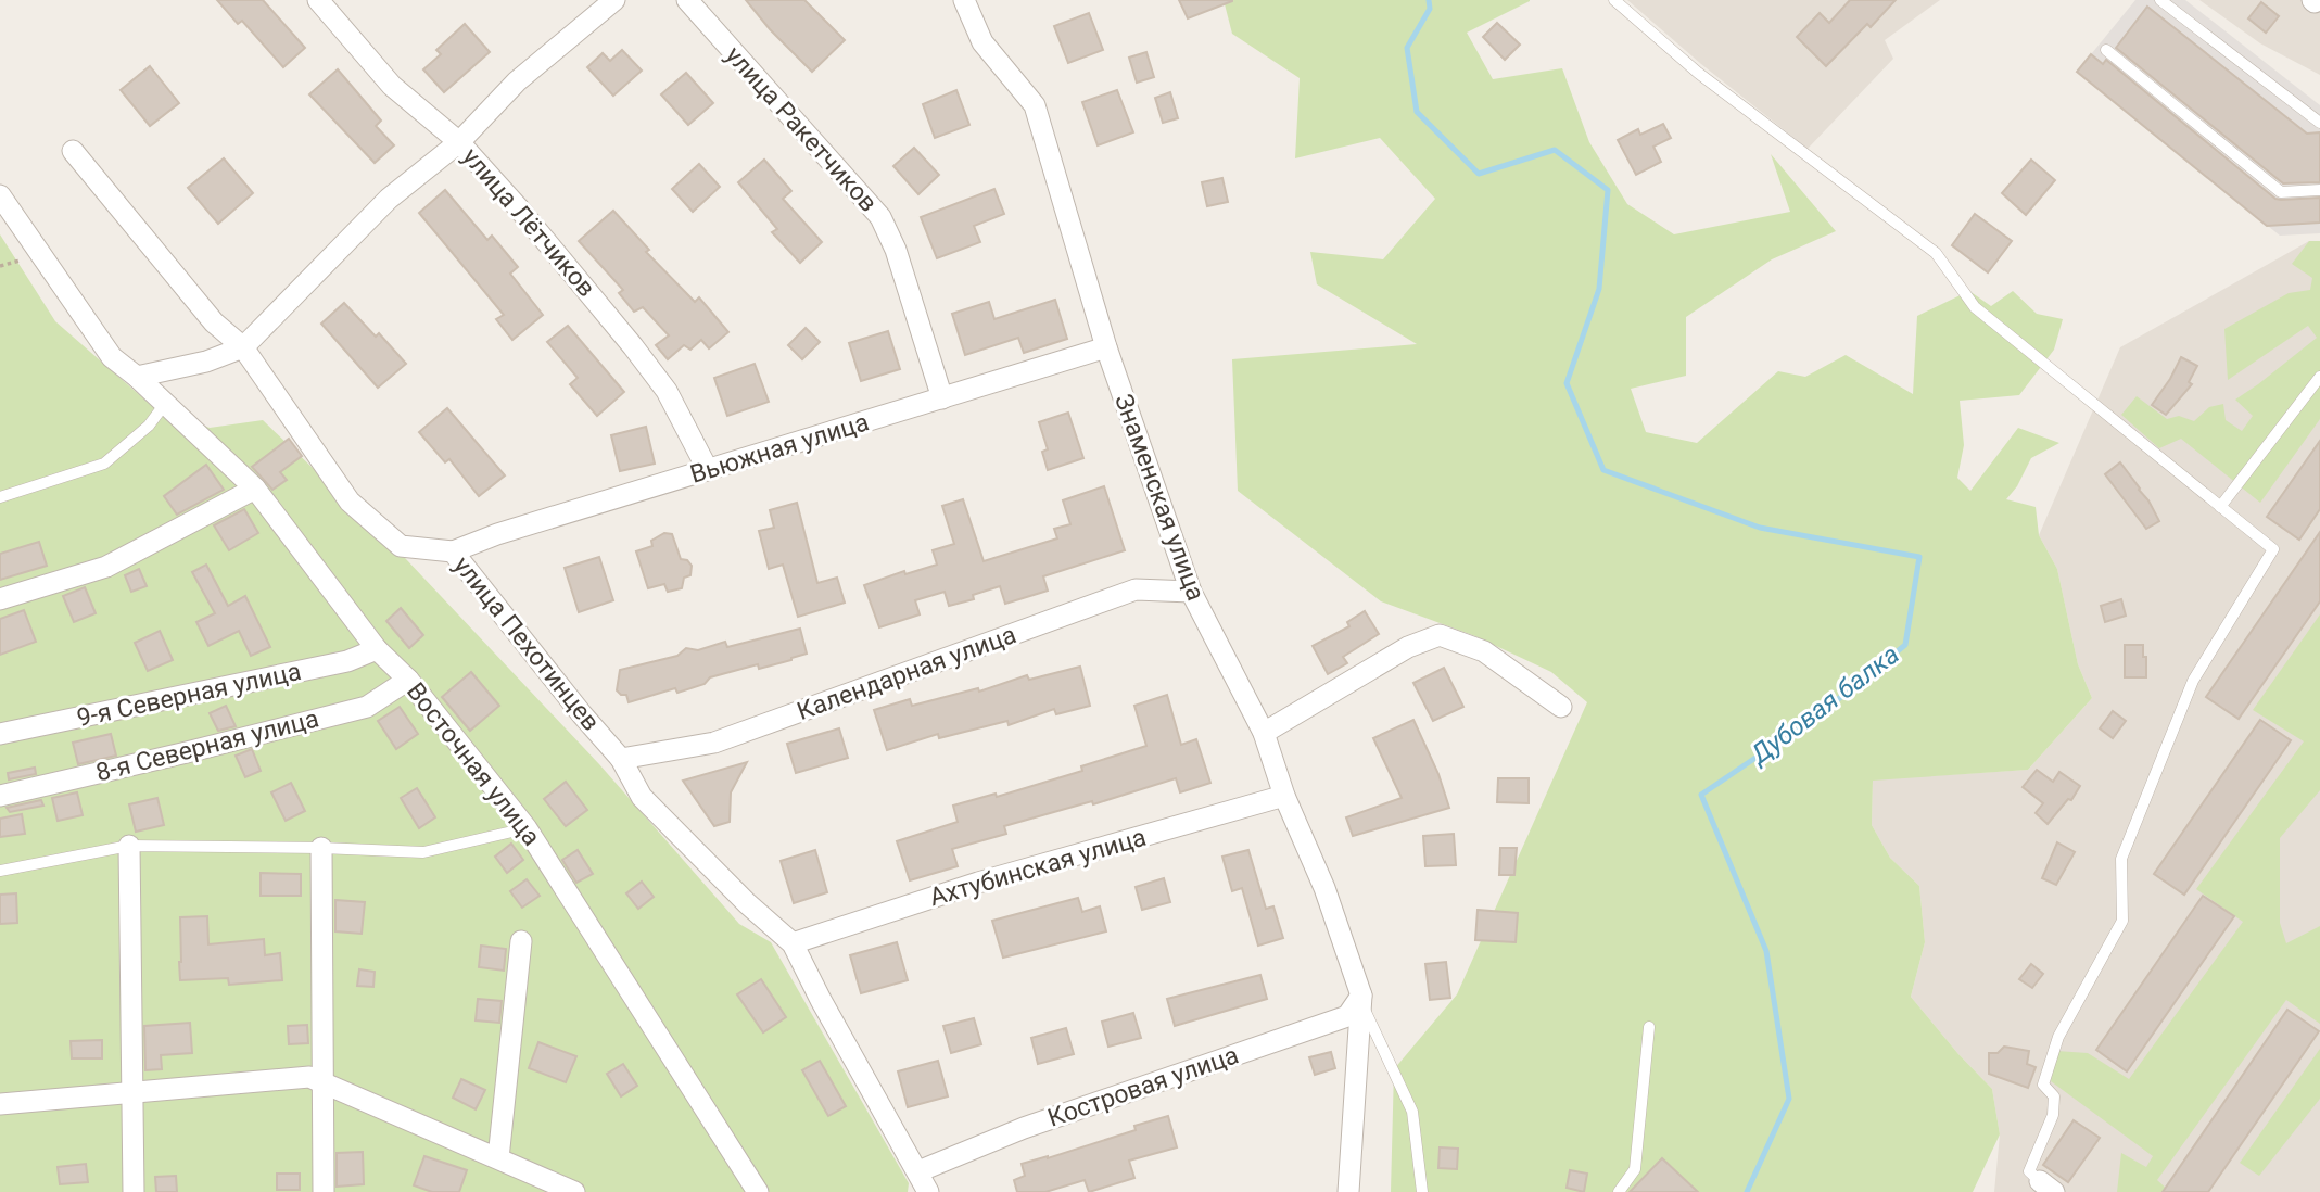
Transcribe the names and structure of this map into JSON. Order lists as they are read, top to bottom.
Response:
{
  "streets": {
    "street": [
      "улица Ракетчиков",
      "улица Лётчиков",
      "Вьюжная улица",
      "Знаменская улица",
      "улица Пехотинцев",
      "Календарная улица",
      "9-я Северная улица",
      "8-я Северная улица",
      "Восточная улица",
      "Ахтубинская улица",
      "Костровая улица"
    ]
  },
  "crossings": [
    ["улица Ракетчиков", "Вьюжная улица"],
    ["улица Лётчиков", "Вьюжная улица"],
    ["Вьюжная улица", "Знаменская улица"],
    ["Вьюжная улица", "улица Пехотинцев"],
    ["Знаменская улица", "Календарная улица"],
    ["Знаменская улица", "Ахтубинская улица"],
    ["Знаменская улица", "Костровая улица"],
    ["улица Пехотинцев", "Календарная улица"],
    ["улица Пехотинцев", "Ахтубинская улица"],
    ["улица Пехотинцев", "Костровая улица"],
    ["9-я Северная улица", "Восточная улица"],
    ["8-я Северная улица", "Восточная улица"]
  ],
  "water": ["Дубовая балка"]
}
